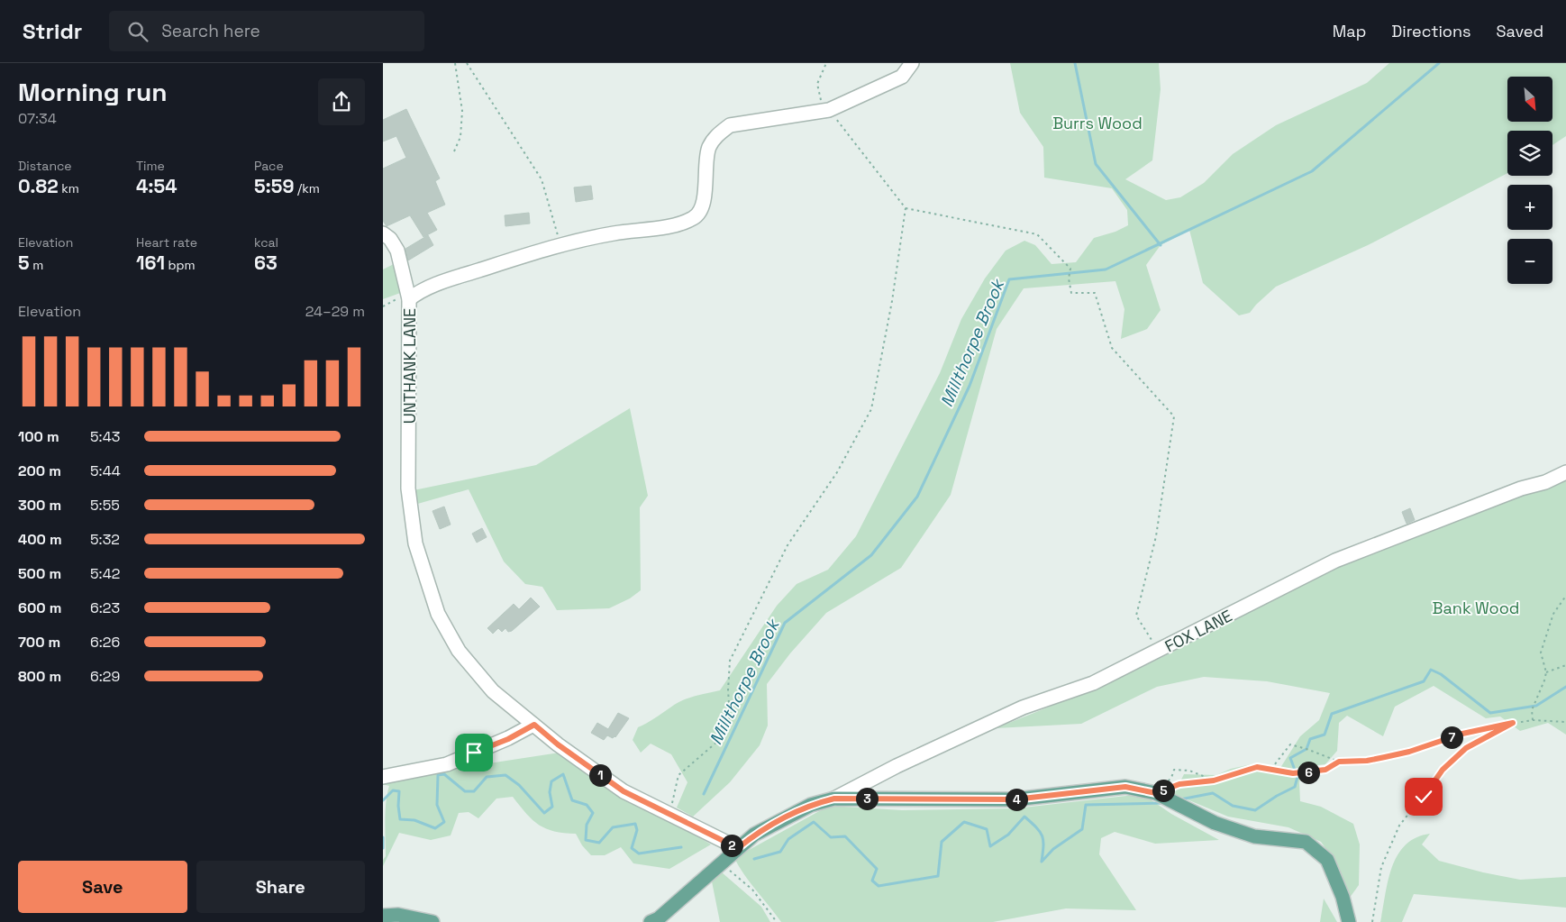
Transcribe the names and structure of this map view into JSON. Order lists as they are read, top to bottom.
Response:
{
  "streets": {
    "street": ["UNTHANK LANE", "FOX LANE"]
  },
  "water": ["Millthorpe Brook"],
  "parks": ["Burrs Wood", "Bank Wood"],
  "north": "bottom right",
  "page": {
    "header": "Stridr",
    "search": "Search here",
    "nav": ["Map", "Directions", "Saved"],
    "heading": ["Morning run", "07:34"],
    "map_buttons": ["+", "−"],
    "stats": [
      ["Distance", "0.82 km"],
      ["Time", "4:54"],
      ["Pace", "5:59 /km"],
      ["Elevation", "5 m"],
      ["Heart rate", "161 bpm"],
      ["kcal", "63"]
    ],
    "chart": ["Elevation", "24–29 m"],
    "list": [
      {
        "name": "100 m",
        "note": "5:43"
      },
      {
        "name": "200 m",
        "note": "5:44"
      },
      {
        "name": "300 m",
        "note": "5:55"
      },
      {
        "name": "400 m",
        "note": "5:32"
      },
      {
        "name": "500 m",
        "note": "5:42"
      },
      {
        "name": "600 m",
        "note": "6:23"
      },
      {
        "name": "700 m",
        "note": "6:26"
      },
      {
        "name": "800 m",
        "note": "6:29"
      }
    ],
    "pins": [
      "7",
      "6",
      "1",
      "5",
      "3",
      "4",
      "2"
    ],
    "buttons": ["Save", "Share"]
  }
}
